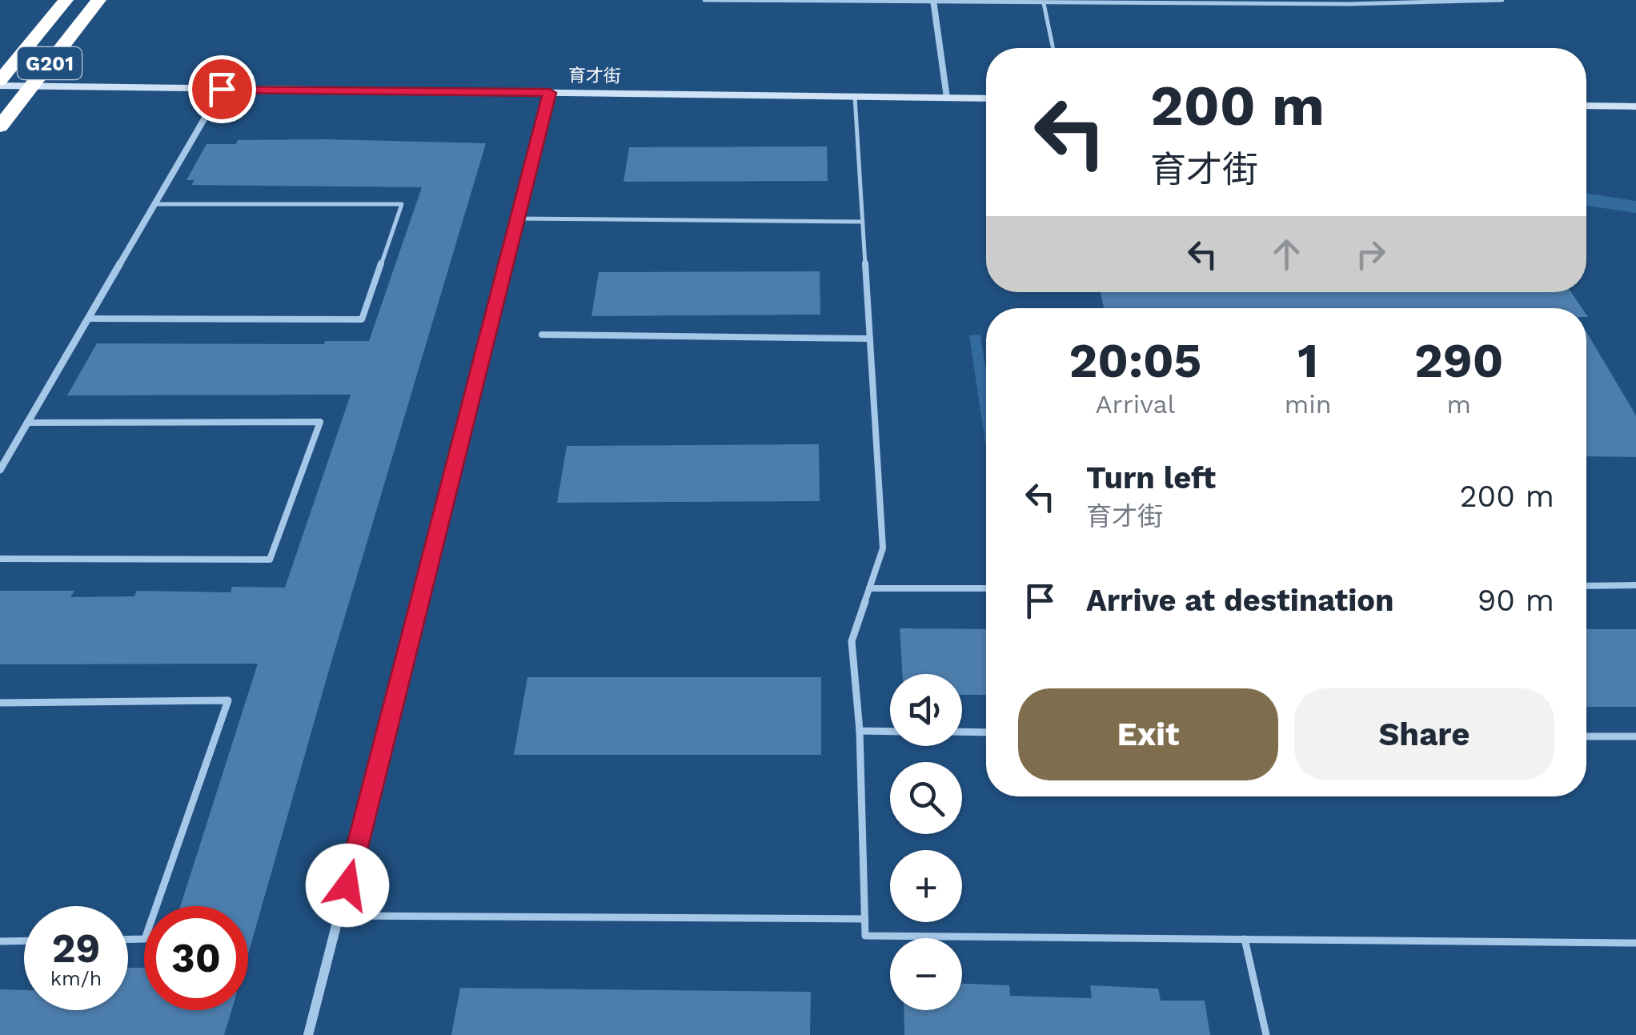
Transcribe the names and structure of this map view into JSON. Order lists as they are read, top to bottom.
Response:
{
  "streets": {
    "highway": ["G201"],
    "street": ["育才街"]
  },
  "crossings": [
    ["G201", "育才街"]
  ],
  "page": {
    "turn": ["200 m", "育才街"],
    "eta": [
      "20:05",
      "Arrival",
      "1",
      "min",
      "290",
      "m"
    ],
    "list": [
      {
        "name": "Turn left",
        "note": "育才街",
        "value": "200 m"
      },
      {
        "name": "Arrive at destination",
        "value": "90 m"
      }
    ],
    "buttons": ["Exit", "Share"],
    "map_buttons": ["+", "−"],
    "speed": "29 km/h",
    "limit": "30"
  }
}
